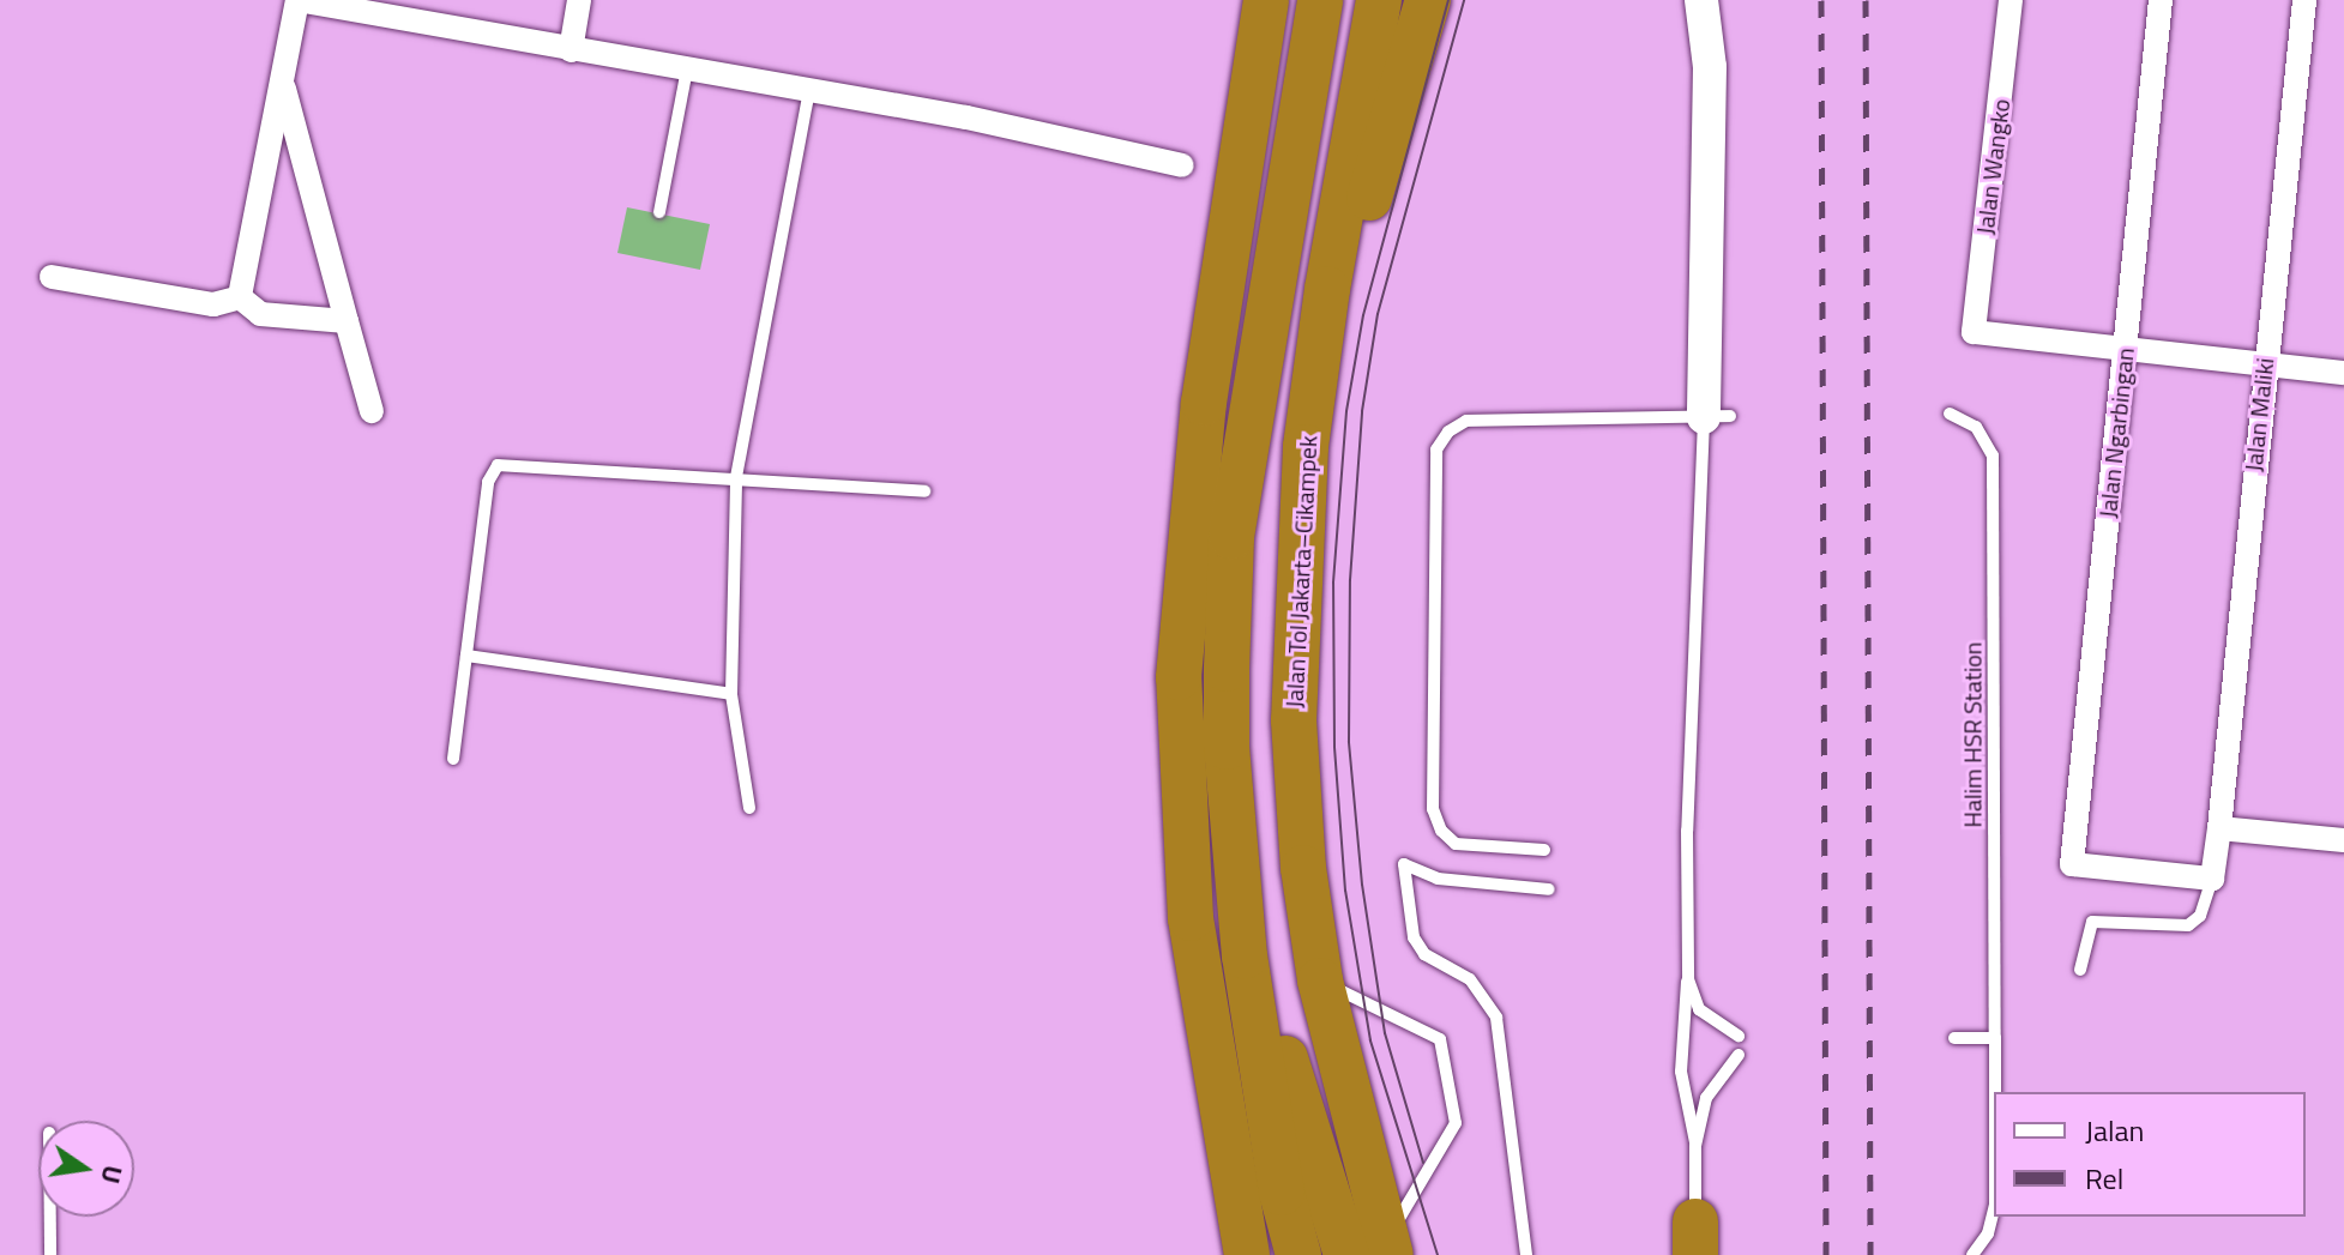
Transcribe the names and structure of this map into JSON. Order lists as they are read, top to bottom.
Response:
{
  "streets": {
    "highway": ["Jalan Tol Jakarta–Cikampek"],
    "street": ["Jalan Wangko", "Jalan Maliki", "Jalan Ngarbingan"],
    "lane": ["Halim HSR Station"]
  },
  "crossings": [
    ["Jalan Wangko", "Jalan Ngarbingan"],
    ["Jalan Maliki", "Jalan Ngarbingan"]
  ],
  "legend": ["Jalan", "Rel"],
  "north": "right"
}
